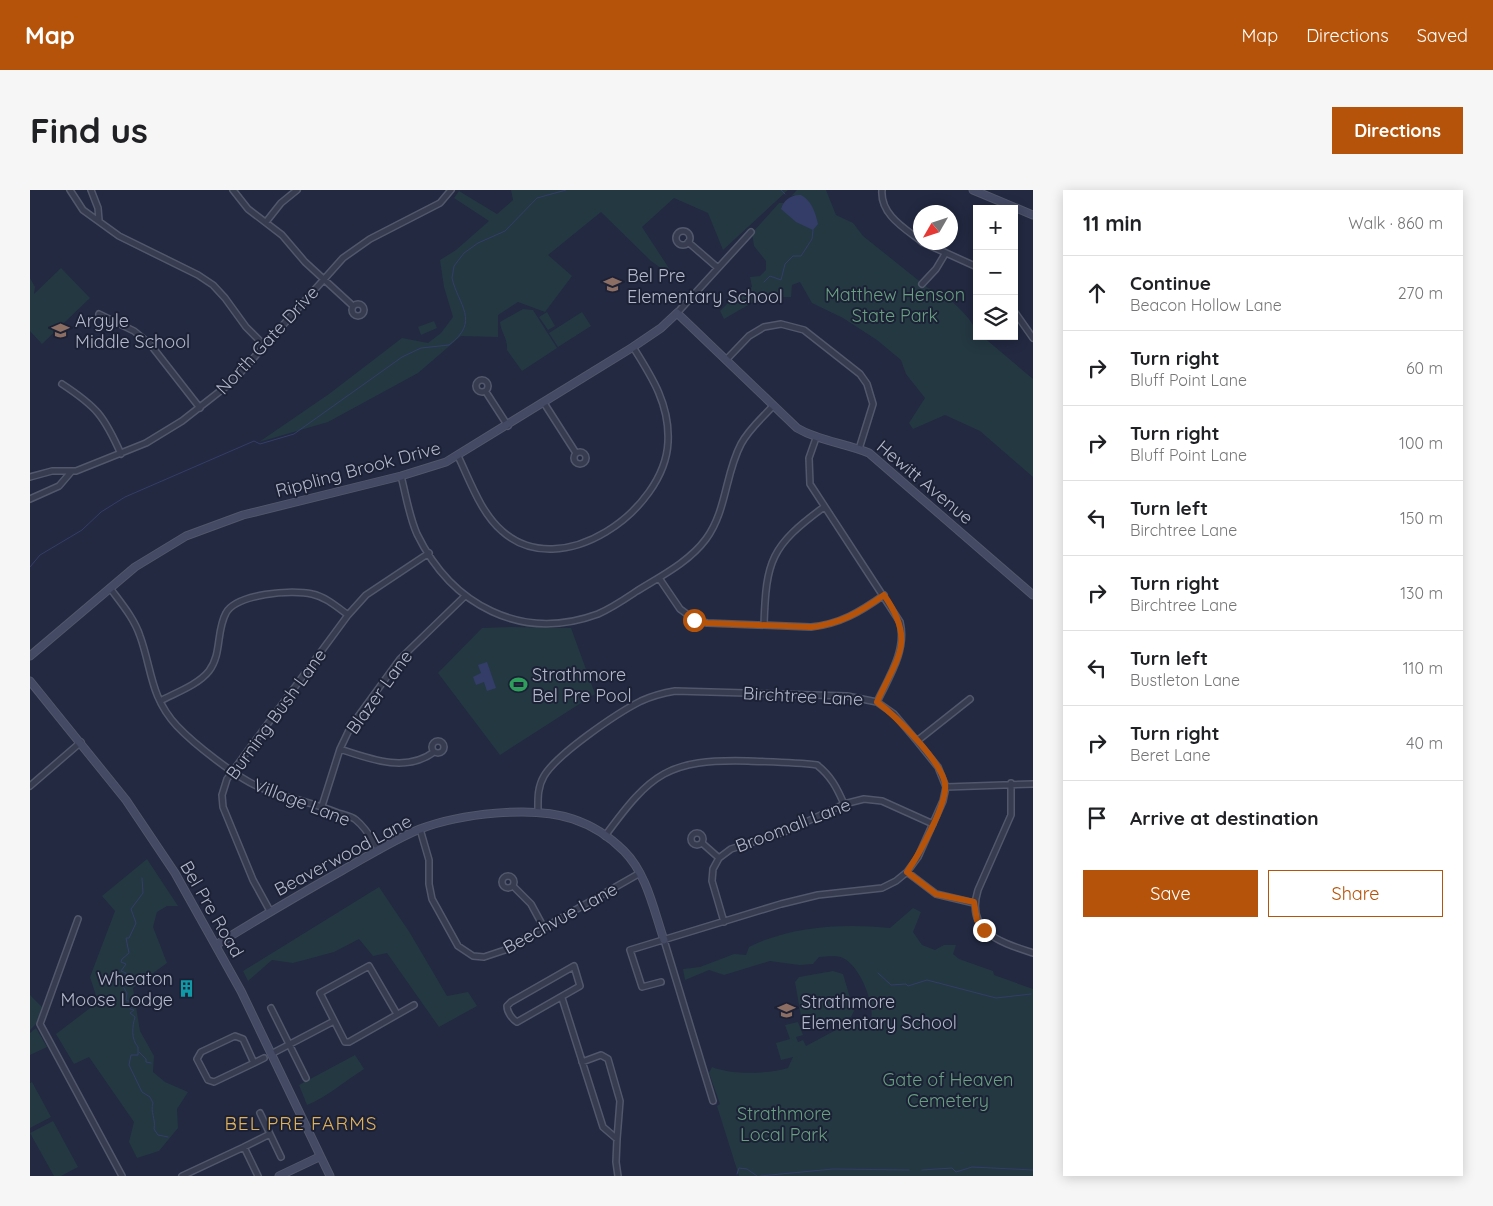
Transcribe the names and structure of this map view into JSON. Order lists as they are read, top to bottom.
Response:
{
  "streets": {
    "street": [
      "North Gate Drive",
      "Rippling Brook Drive",
      "Hewitt Avenue",
      "Blazer Lane",
      "Birchtree Lane",
      "Burning Bush Lane",
      "Village Lane",
      "Broomall Lane",
      "Beaverwood Lane",
      "Bel Pre Road",
      "Beechvue Lane"
    ]
  },
  "crossings": [
    ["Rippling Brook Drive", "Hewitt Avenue"],
    ["Rippling Brook Drive", "Village Lane"],
    ["Blazer Lane", "Village Lane"],
    ["Birchtree Lane", "Beaverwood Lane"],
    ["Burning Bush Lane", "Village Lane"],
    ["Burning Bush Lane", "Beaverwood Lane"],
    ["Village Lane", "Beaverwood Lane"],
    ["Beaverwood Lane", "Bel Pre Road"],
    ["Beaverwood Lane", "Beechvue Lane"]
  ],
  "districts": ["BEL PRE FARMS"],
  "parks": ["Matthew Henson State Park", "Gate of Heaven Cemetery", "Strathmore Local Park"],
  "places": {
    "school or university": ["Bel Pre Elementary School", "Argyle Middle School", "Strathmore Elementary School"],
    "sports": ["Strathmore Bel Pre Pool"],
    "building": ["Wheaton Moose Lodge"]
  },
  "north": "bottom left",
  "page": {
    "header": "Map",
    "nav": ["Map", "Directions", "Saved"],
    "buttons": [
      "Directions",
      ["Save", "Share"]
    ],
    "title": "Find us",
    "heading": ["11 min", "Walk · 860 m"],
    "map_buttons": ["+", "−"],
    "list": [
      ["Continue", "Beacon Hollow Lane", "270 m"],
      ["Turn right", "Bluff Point Lane", "60 m"],
      ["Turn right", "Bluff Point Lane", "100 m"],
      ["Turn left", "Birchtree Lane", "150 m"],
      ["Turn right", "Birchtree Lane", "130 m"],
      ["Turn left", "Bustleton Lane", "110 m"],
      ["Turn right", "Beret Lane", "40 m"],
      "Arrive at destination"
    ]
  }
}
